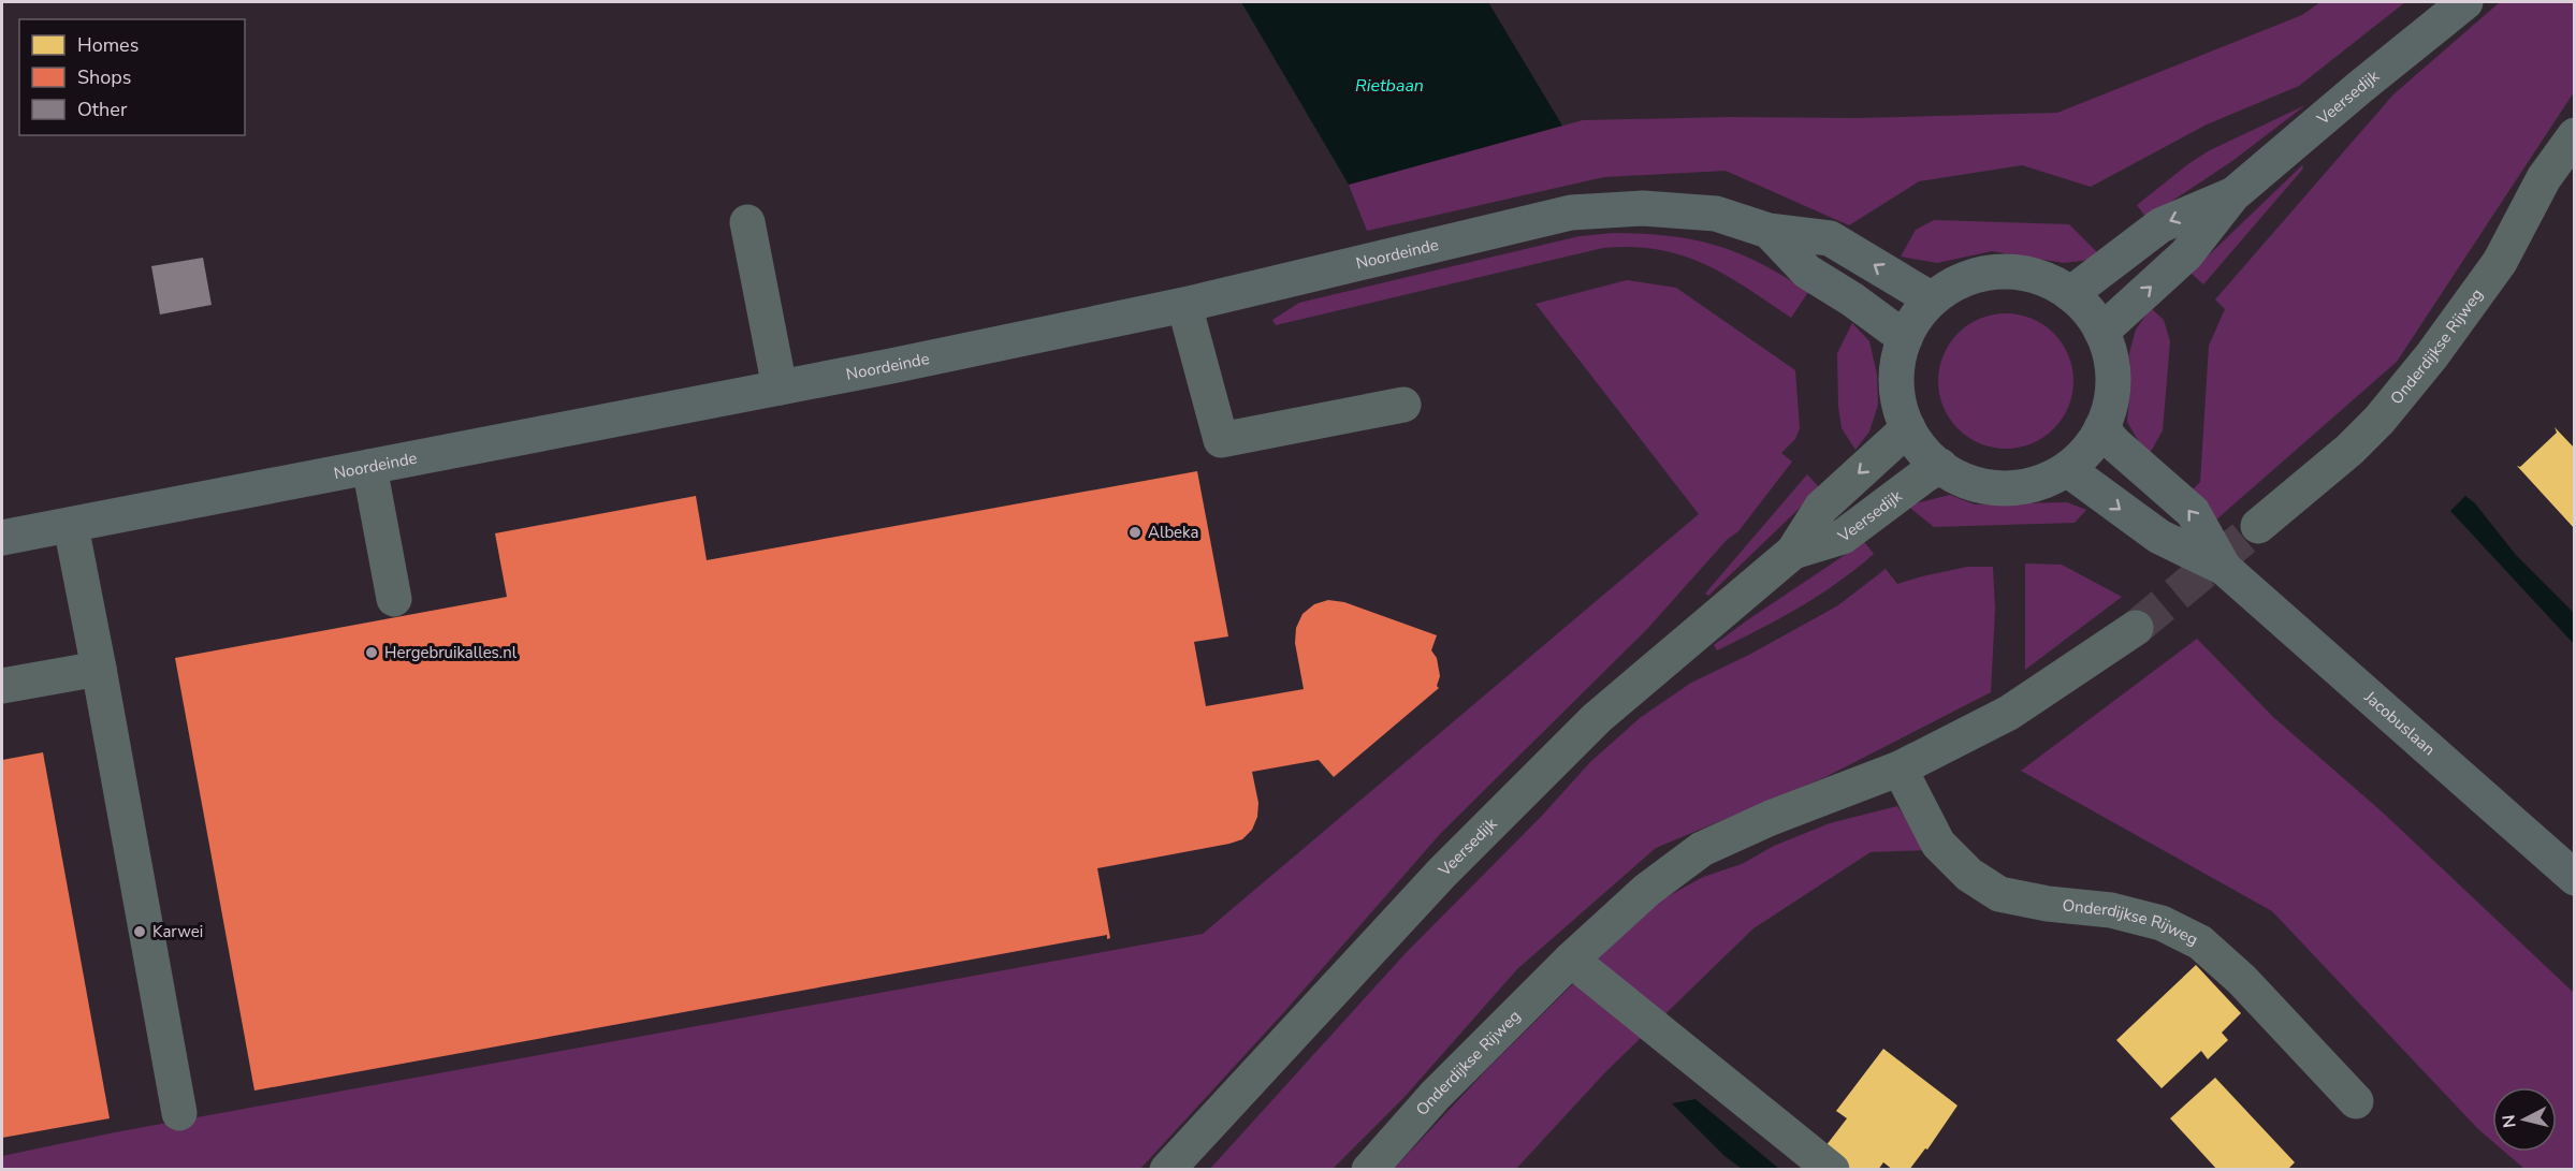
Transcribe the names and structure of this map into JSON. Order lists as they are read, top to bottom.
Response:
{
  "streets": {
    "main road": ["Veersedijk", "Noordeinde", "Jacobuslaan"],
    "street": ["Onderdijkse Rijweg"]
  },
  "crossings": [
    ["Veersedijk", "Noordeinde"],
    ["Veersedijk", "Jacobuslaan"],
    ["Noordeinde", "Jacobuslaan"]
  ],
  "water": ["Rietbaan"],
  "places": ["Albeka", "Hergebruikalles.nl", "Karwei"],
  "legend": ["Homes", "Shops", "Other"],
  "north": "left"
}
